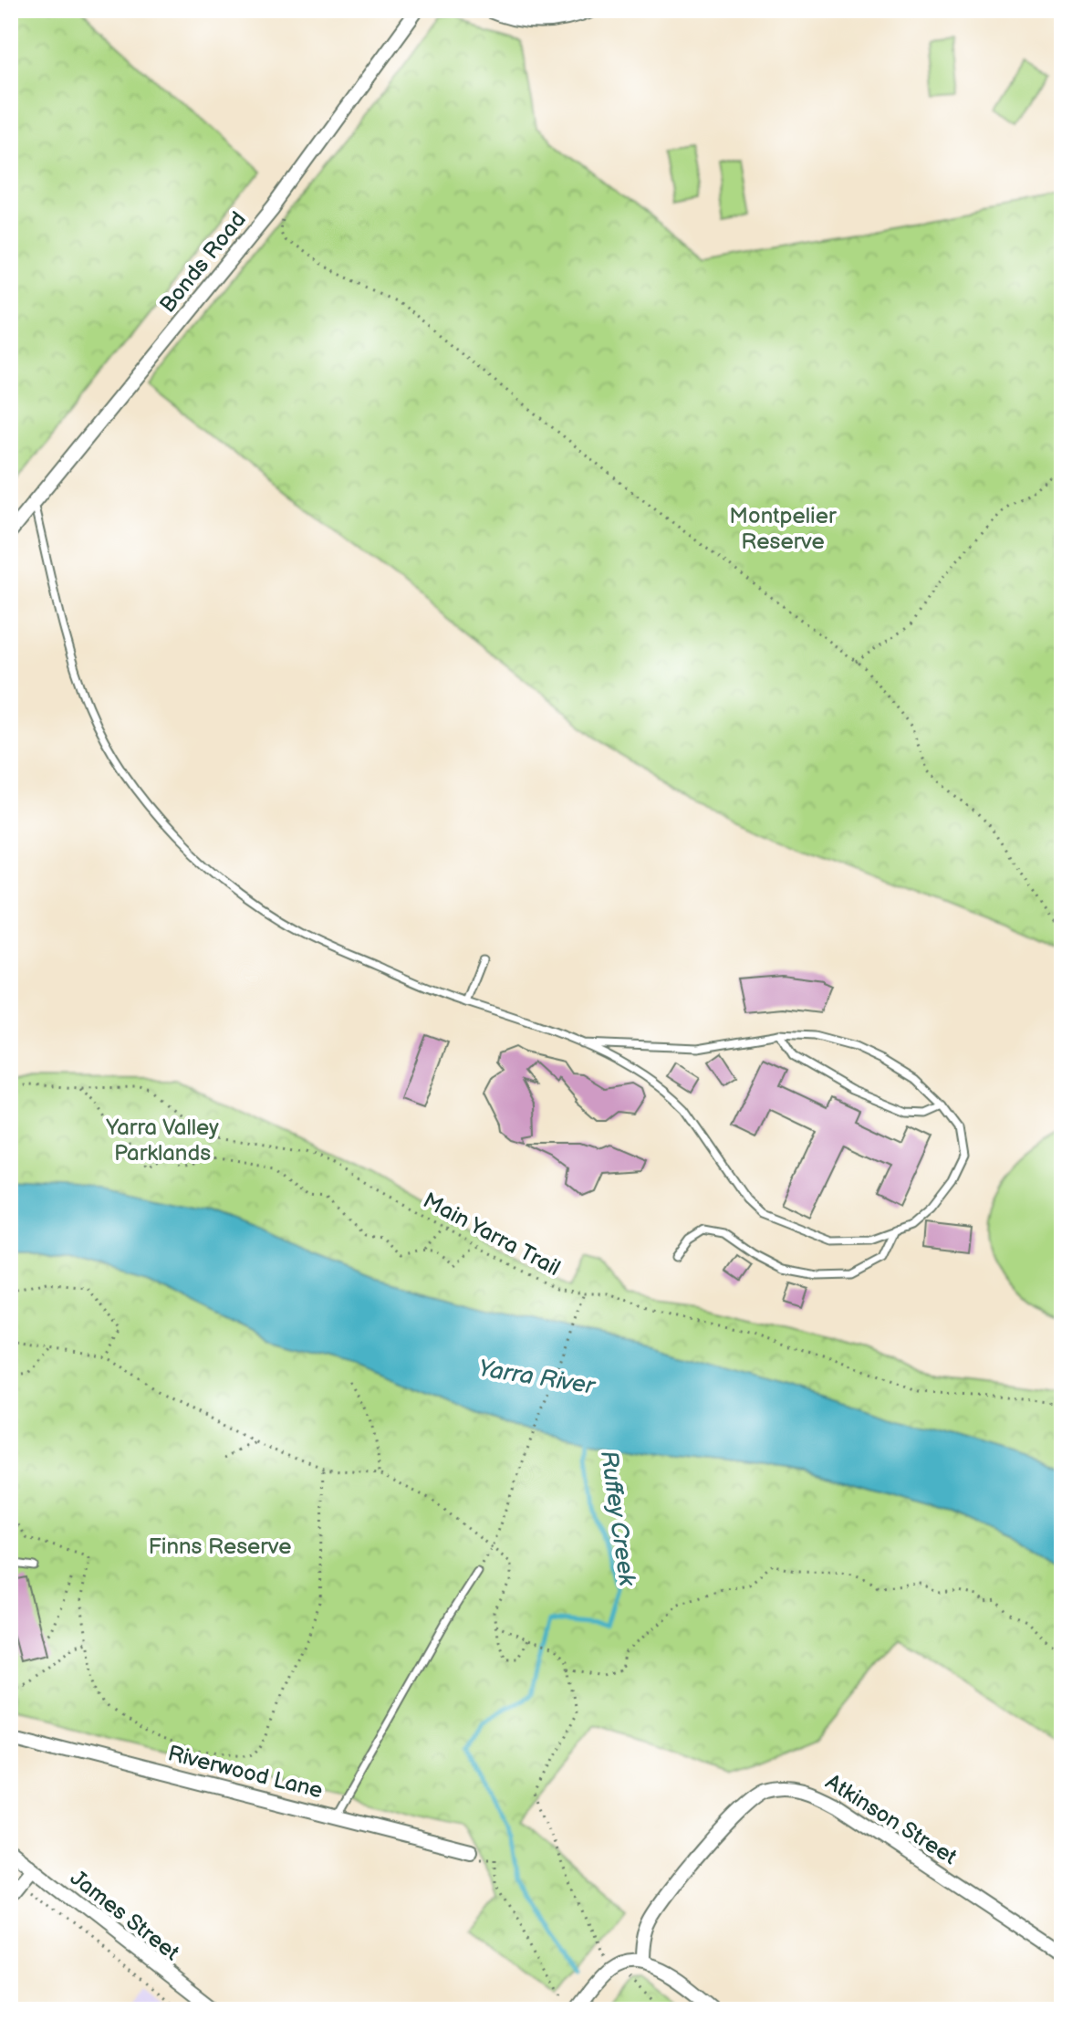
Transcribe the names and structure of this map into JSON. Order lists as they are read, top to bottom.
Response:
{
  "streets": {
    "street": [
      "Bonds Road",
      "Riverwood Lane",
      "Atkinson Street",
      "James Street"
    ],
    "path": ["Main Yarra Trail"]
  },
  "water": ["Yarra River", "Ruffey Creek"],
  "parks": ["Montpelier Reserve", "Yarra Valley Parklands", "Finns Reserve"]
}
